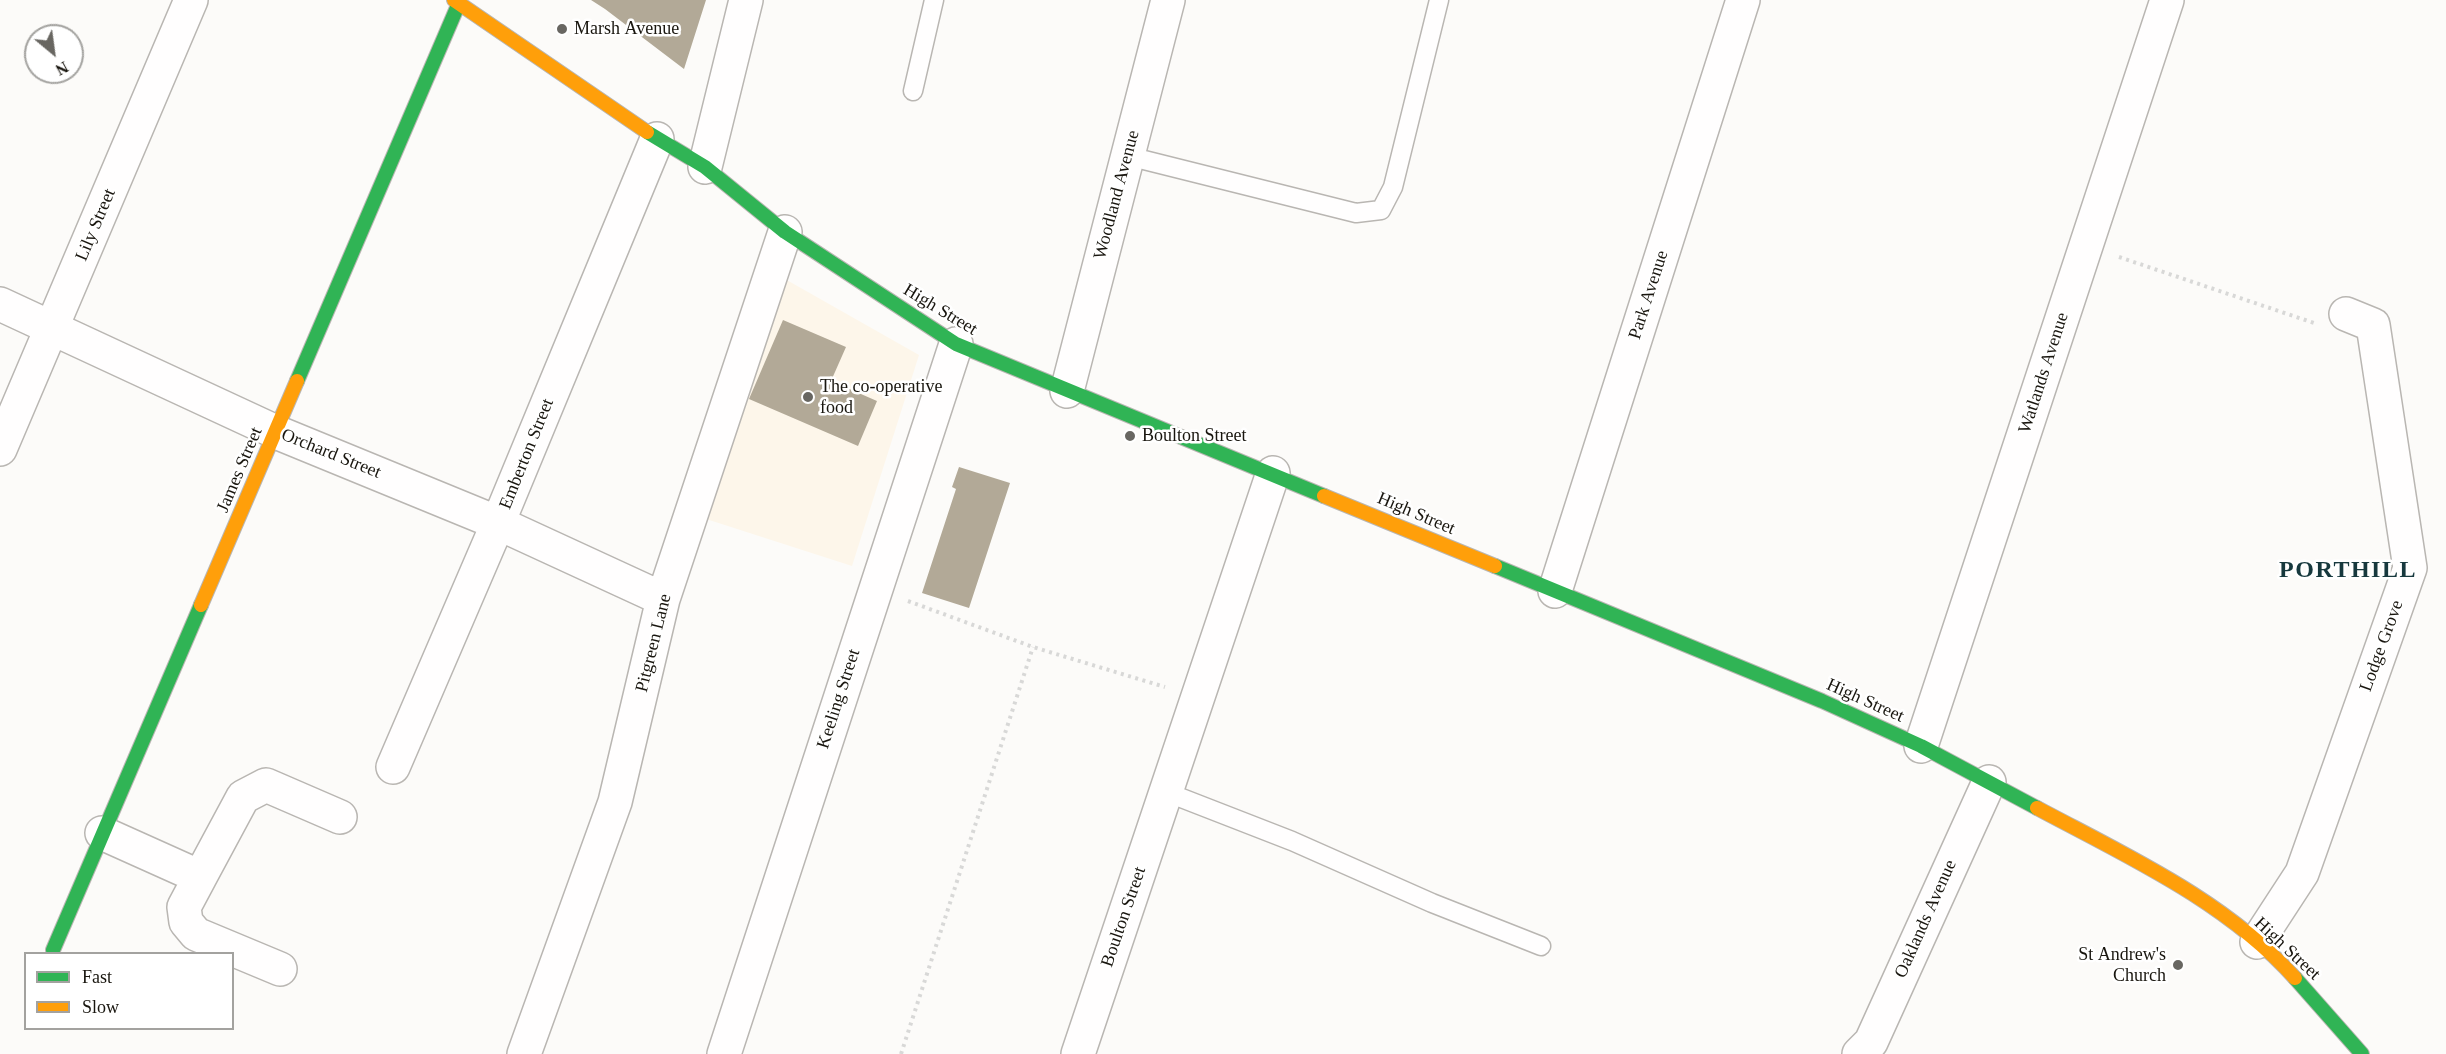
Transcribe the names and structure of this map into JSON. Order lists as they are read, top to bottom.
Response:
{
  "streets": {
    "main road": ["High Street", "James Street"],
    "street": [
      "Woodland Avenue",
      "Lily Street",
      "Park Avenue",
      "Watlands Avenue",
      "Orchard Street",
      "Emberton Street",
      "Pitgreen Lane",
      "Lodge Grove",
      "Keeling Street",
      "Boulton Street",
      "Oaklands Avenue"
    ]
  },
  "crossings": [
    ["Woodland Avenue", "High Street"],
    ["Lily Street", "Orchard Street"],
    ["Park Avenue", "High Street"],
    ["High Street", "Watlands Avenue"],
    ["High Street", "Emberton Street"],
    ["High Street", "James Street"],
    ["High Street", "Pitgreen Lane"],
    ["High Street", "Lodge Grove"],
    ["High Street", "Keeling Street"],
    ["High Street", "Boulton Street"],
    ["High Street", "Oaklands Avenue"],
    ["Orchard Street", "Emberton Street"],
    ["Orchard Street", "James Street"],
    ["Orchard Street", "Pitgreen Lane"]
  ],
  "districts": ["PORTHILL"],
  "places": [
    "Marsh Avenue",
    "The co-operative food",
    "Boulton Street",
    "St Andrew's Church"
  ],
  "legend": ["Fast", "Slow"],
  "north": "bottom right"
}
